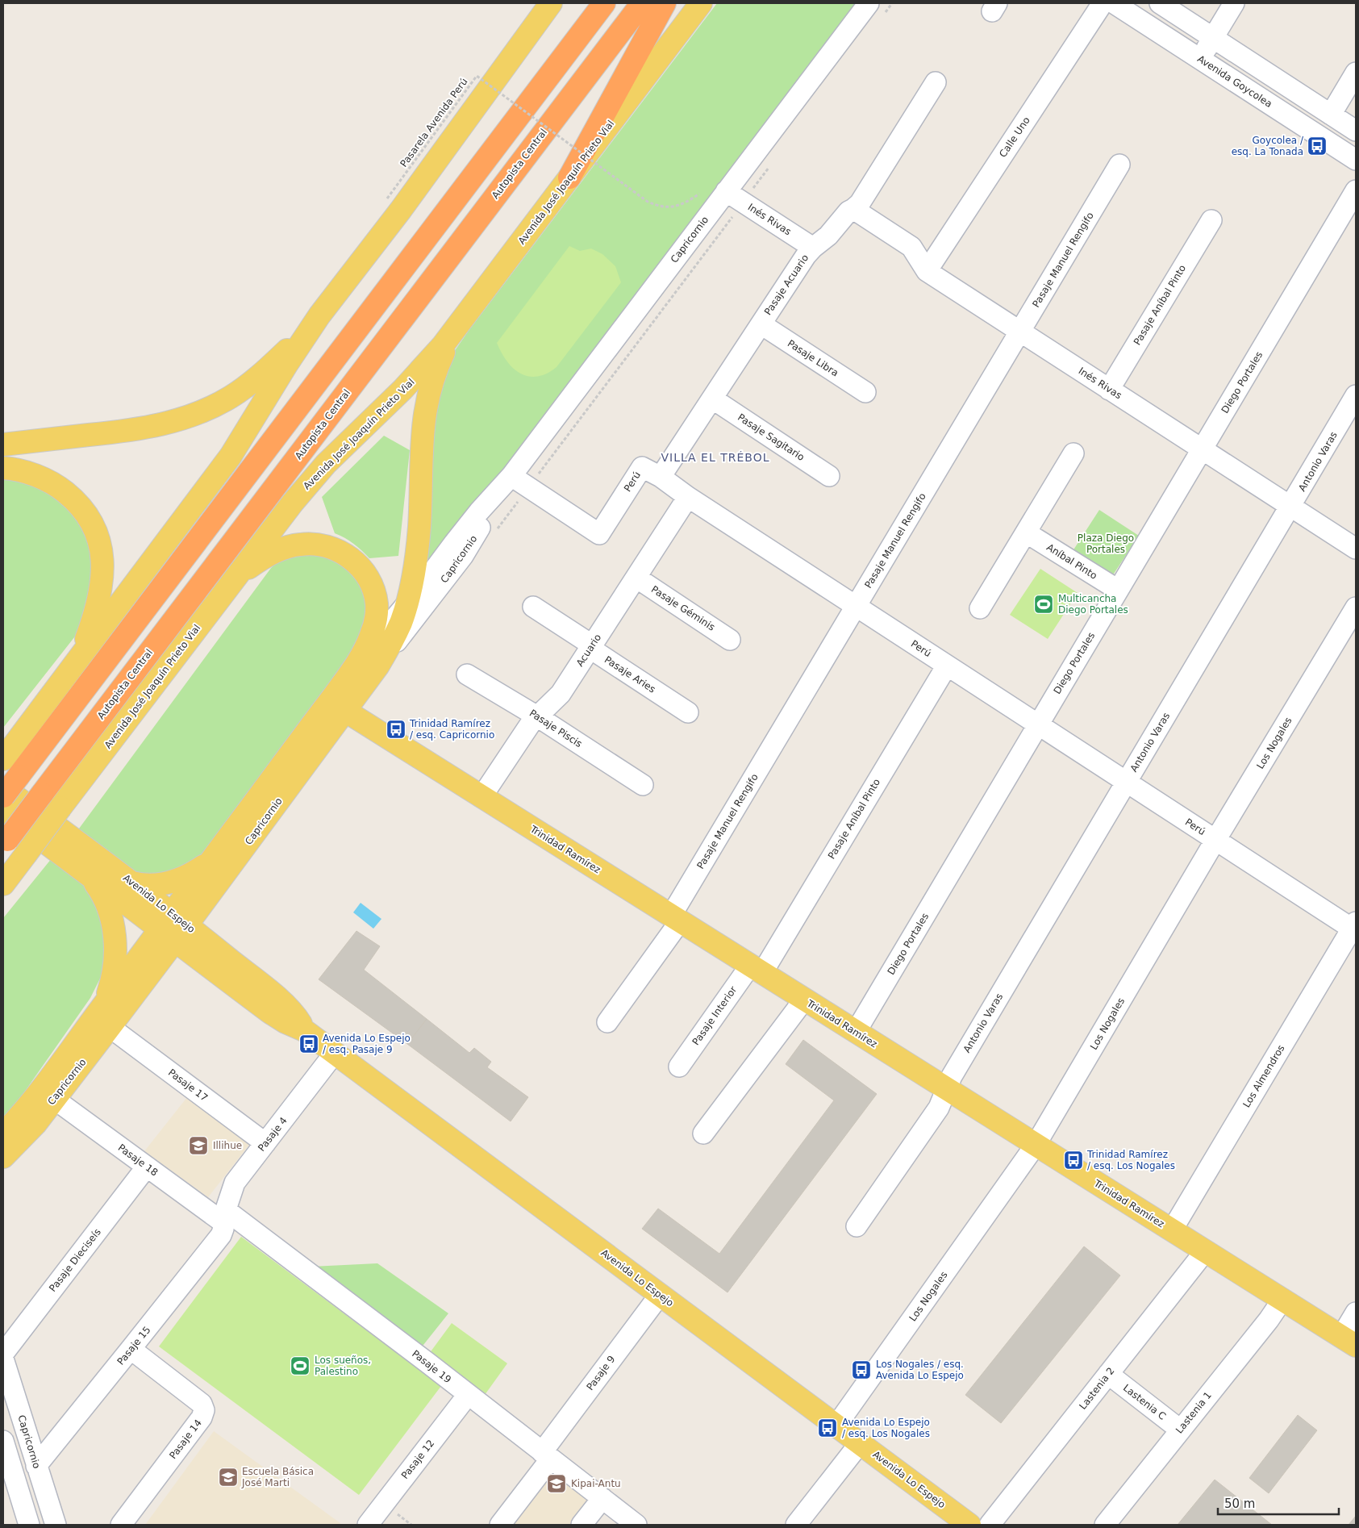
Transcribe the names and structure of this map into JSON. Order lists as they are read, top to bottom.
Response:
{
  "streets": {
    "highway": ["Autopista Central"],
    "main road": [
      "Avenida José Joaquín Prieto Vial",
      "Capricornio",
      "Trinidad Ramírez",
      "Avenida Lo Espejo"
    ],
    "street": [
      "Avenida Goycolea",
      "Calle Uno",
      "Inés Rivas",
      "Pasaje Manuel Rengifo",
      "Pasaje Acuario",
      "Pasaje Aníbal Pinto",
      "Pasaje Libra",
      "Diego Portales",
      "Pasaje Sagitario",
      "Antonio Varas",
      "Perú",
      "Aníbal Pinto",
      "Pasaje Géminis",
      "Acuario",
      "Pasaje Aries",
      "Pasaje Piscis",
      "Los Nogales",
      "Pasaje Interior",
      "Los Almendros",
      "Pasaje 17",
      "Pasaje 4",
      "Pasaje 18",
      "Pasaje Dieciseís",
      "Pasaje 15",
      "Pasaje 19",
      "Pasaje 9",
      "Lastenia 2",
      "Lastenia C",
      "Lastenia 1",
      "Pasaje 14",
      "Pasaje 12"
    ],
    "path": ["Pasarela Avenida Perú"]
  },
  "crossings": [
    ["Calle Uno", "Inés Rivas"],
    ["Inés Rivas", "Capricornio"],
    ["Inés Rivas", "Pasaje Manuel Rengifo"],
    ["Inés Rivas", "Pasaje Acuario"],
    ["Inés Rivas", "Pasaje Aníbal Pinto"],
    ["Inés Rivas", "Diego Portales"],
    ["Inés Rivas", "Antonio Varas"],
    ["Capricornio", "Perú"],
    ["Capricornio", "Trinidad Ramírez"],
    ["Capricornio", "Avenida Lo Espejo"],
    ["Capricornio", "Pasaje 17"],
    ["Capricornio", "Pasaje 18"],
    ["Capricornio", "Pasaje 15"],
    ["Pasaje Manuel Rengifo", "Perú"],
    ["Pasaje Manuel Rengifo", "Trinidad Ramírez"],
    ["Pasaje Acuario", "Pasaje Libra"],
    ["Pasaje Acuario", "Pasaje Sagitario"],
    ["Pasaje Acuario", "Perú"],
    ["Pasaje Aníbal Pinto", "Perú"],
    ["Pasaje Aníbal Pinto", "Trinidad Ramírez"],
    ["Pasaje Aníbal Pinto", "Pasaje Interior"],
    ["Diego Portales", "Perú"],
    ["Diego Portales", "Aníbal Pinto"],
    ["Diego Portales", "Trinidad Ramírez"],
    ["Antonio Varas", "Perú"],
    ["Antonio Varas", "Trinidad Ramírez"],
    ["Perú", "Acuario"],
    ["Perú", "Los Nogales"],
    ["Perú", "Los Almendros"],
    ["Pasaje Géminis", "Acuario"],
    ["Acuario", "Pasaje Aries"],
    ["Acuario", "Pasaje Piscis"],
    ["Acuario", "Trinidad Ramírez"],
    ["Los Nogales", "Trinidad Ramírez"],
    ["Los Nogales", "Avenida Lo Espejo"],
    ["Trinidad Ramírez", "Pasaje Interior"],
    ["Trinidad Ramírez", "Los Almendros"],
    ["Trinidad Ramírez", "Lastenia 2"],
    ["Trinidad Ramírez", "Lastenia 1"],
    ["Avenida Lo Espejo", "Pasaje 4"],
    ["Avenida Lo Espejo", "Pasaje 9"],
    ["Pasaje 17", "Pasaje 4"],
    ["Pasaje 4", "Pasaje 18"],
    ["Pasaje 4", "Pasaje 15"],
    ["Pasaje 4", "Pasaje 19"],
    ["Pasaje 18", "Pasaje Dieciseís"],
    ["Pasaje 18", "Pasaje 15"],
    ["Pasaje 18", "Pasaje 19"],
    ["Pasaje 15", "Pasaje 19"],
    ["Pasaje 15", "Pasaje 14"],
    ["Pasaje 19", "Pasaje 9"],
    ["Pasaje 19", "Pasaje 12"],
    ["Lastenia 2", "Lastenia C"],
    ["Lastenia C", "Lastenia 1"]
  ],
  "districts": ["VILLA EL TRÉBOL"],
  "parks": ["Plaza Diego Portales"],
  "places": {
    "bus stop": [
      "Goycolea / esq. La Tonada",
      "Trinidad Ramírez / esq. Capricornio",
      "Avenida Lo Espejo / esq. Pasaje 9",
      "Trinidad Ramírez / esq. Los Nogales",
      "Los Nogales / esq. Avenida Lo Espejo",
      "Avenida Lo Espejo / esq. Los Nogales"
    ],
    "sports": ["Multicancha Diego Portales", "Los sueños, Palestino"],
    "school or university": ["Illihue", "Escuela Básica José Marti", "Kipai-Antu"]
  },
  "scale_bar": "50 m"
}
